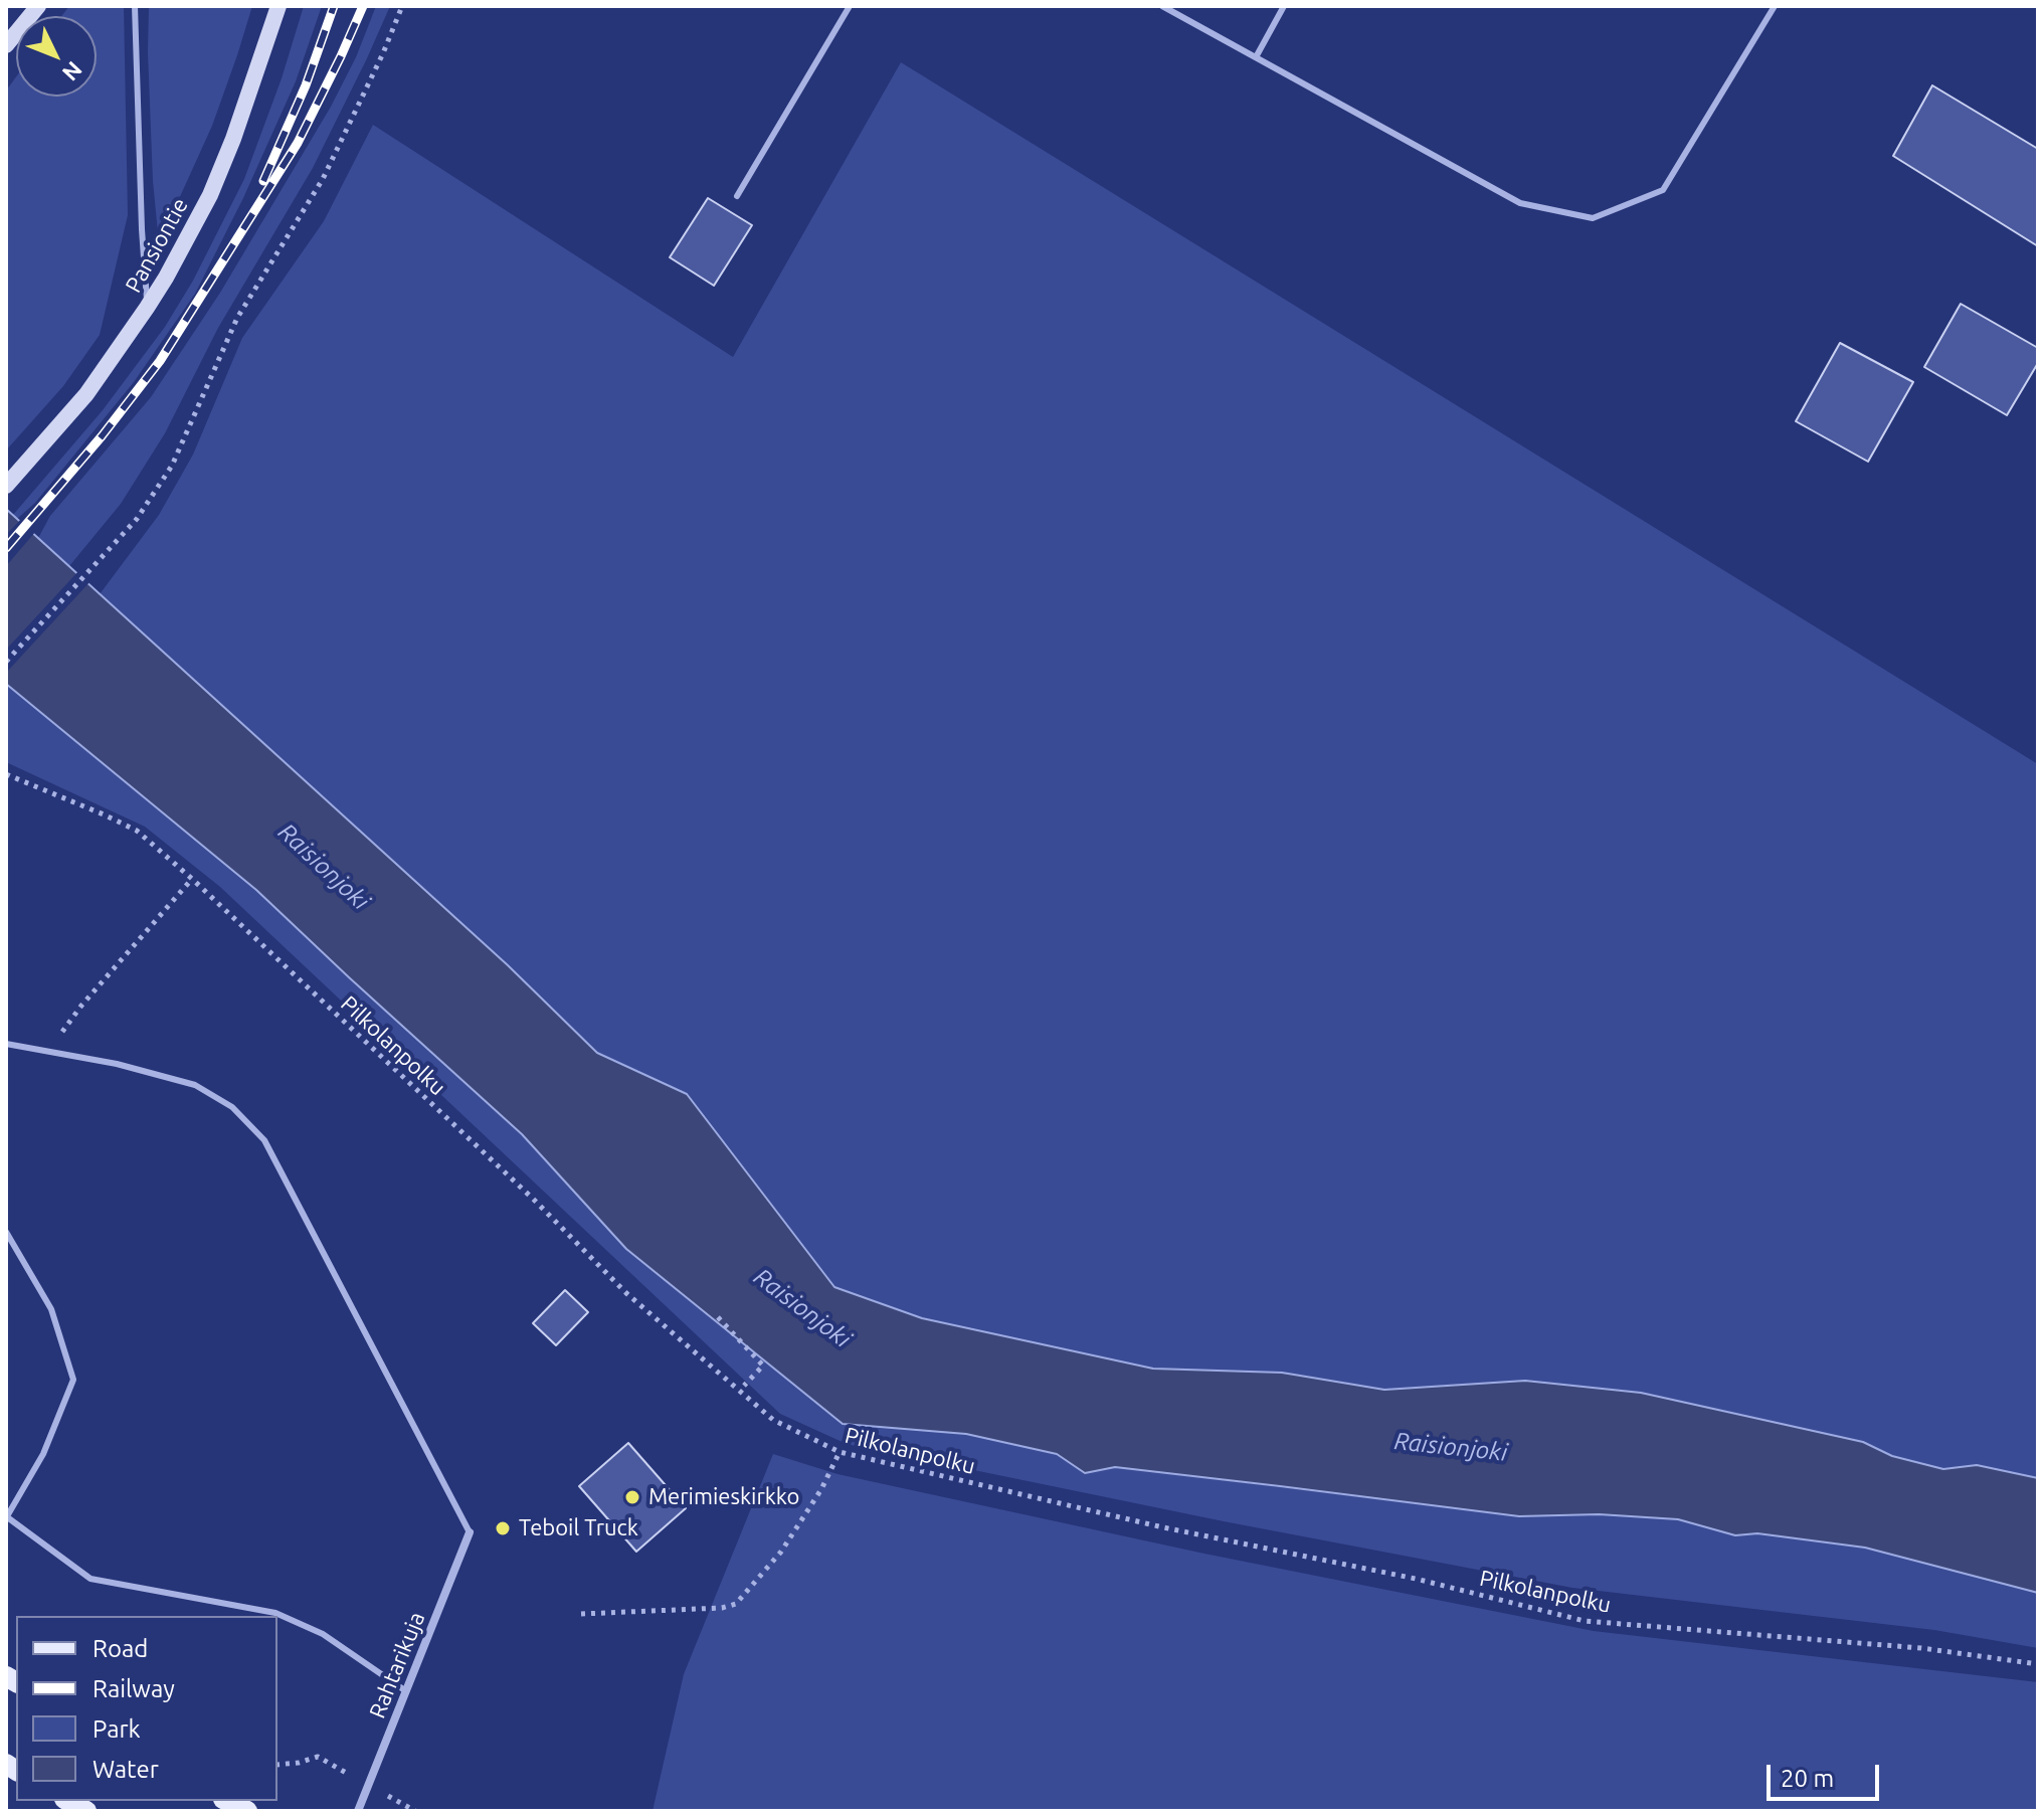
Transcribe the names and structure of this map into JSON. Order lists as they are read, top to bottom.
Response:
{
  "streets": {
    "street": ["Pansiontie", "Rahtarikuja"],
    "path": ["Pilkolanpolku"]
  },
  "water": ["Raisionjoki"],
  "places": ["Merimieskirkko", "Teboil Truck"],
  "legend": [
    "Road",
    "Railway",
    "Park",
    "Water"
  ],
  "scale_bar": "20 m",
  "north": "bottom right"
}
